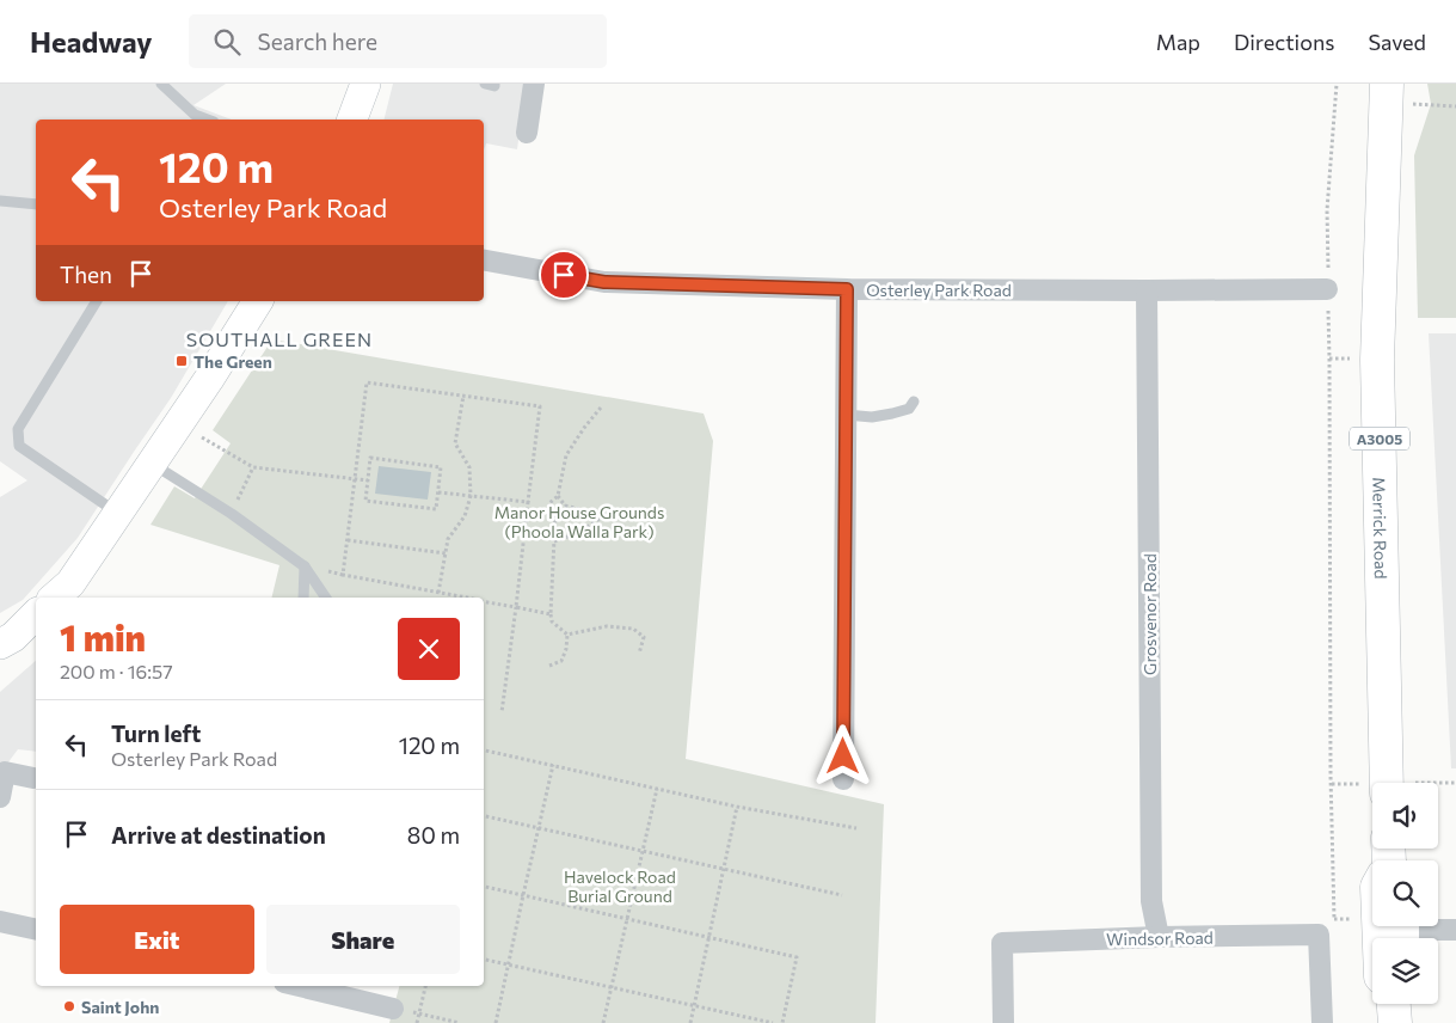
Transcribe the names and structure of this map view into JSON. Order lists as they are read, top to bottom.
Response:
{
  "streets": {
    "main road": ["A3005", "Merrick Road"],
    "street": ["Osterley Park Road", "Grosvenor Road", "Windsor Road"]
  },
  "crossings": [
    ["Osterley Park Road", "Grosvenor Road"],
    ["Grosvenor Road", "Windsor Road"]
  ],
  "districts": ["SOUTHALL GREEN"],
  "parks": ["Manor House Grounds (Phoola Walla Park)", "Havelock Road Burial Ground"],
  "places": {
    "transit": ["The Green"],
    "other": ["Saint John"]
  },
  "page": {
    "header": "Headway",
    "search": "Search here",
    "nav": ["Map", "Directions", "Saved"],
    "turn": ["120 m", "Osterley Park Road"],
    "then": "Then",
    "heading": ["1 min", "200 m · 16:57"],
    "list": [
      {
        "name": "Turn left",
        "note": "Osterley Park Road",
        "value": "120 m"
      },
      {
        "name": "Arrive at destination",
        "value": "80 m"
      }
    ],
    "buttons": ["Exit", "Share"]
  }
}
